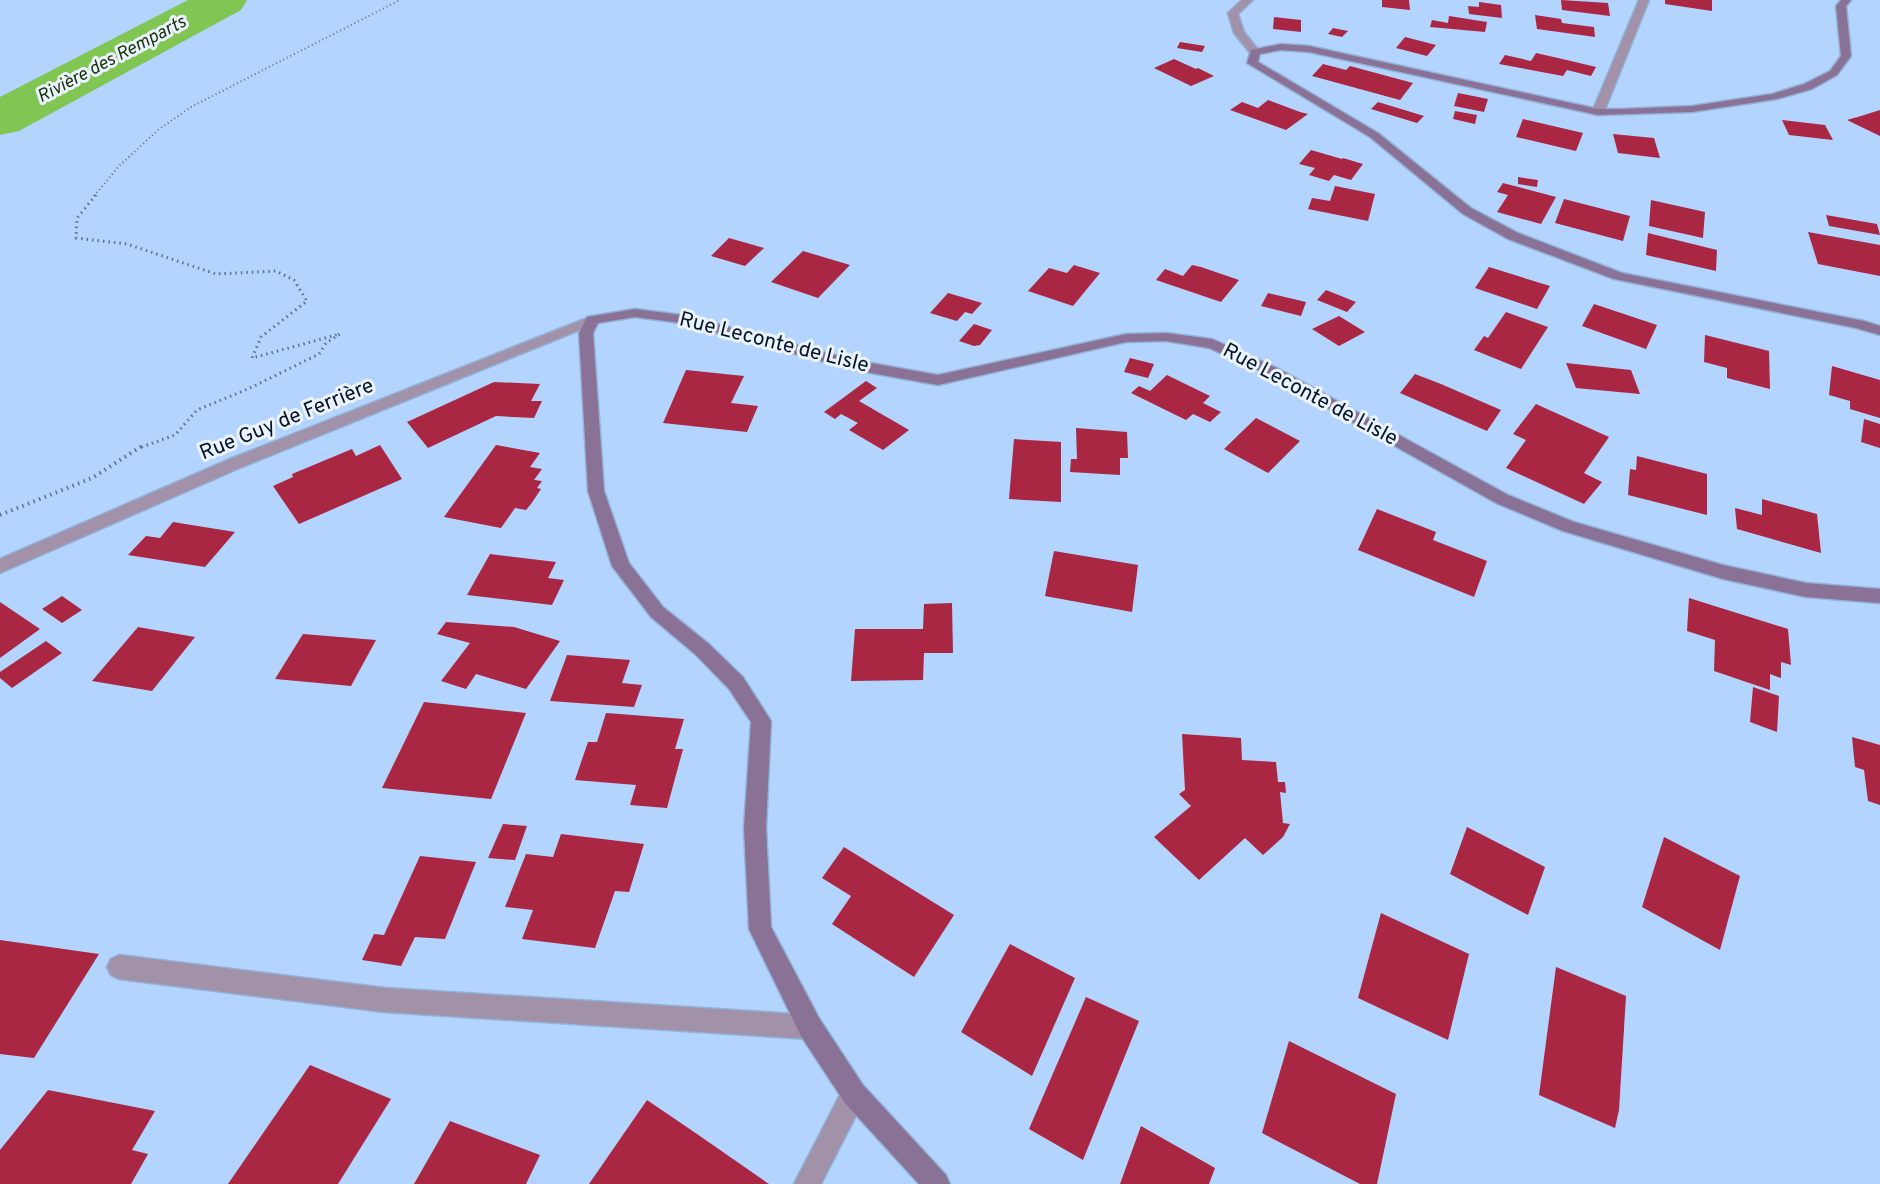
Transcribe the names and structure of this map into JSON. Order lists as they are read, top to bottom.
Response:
{
  "streets": {
    "street": ["Rue Leconte de Lisle", "Rue Guy de Ferrière"]
  },
  "crossings": [
    ["Rue Leconte de Lisle", "Rue Guy de Ferrière"]
  ],
  "water": ["Rivière des Remparts"]
}
